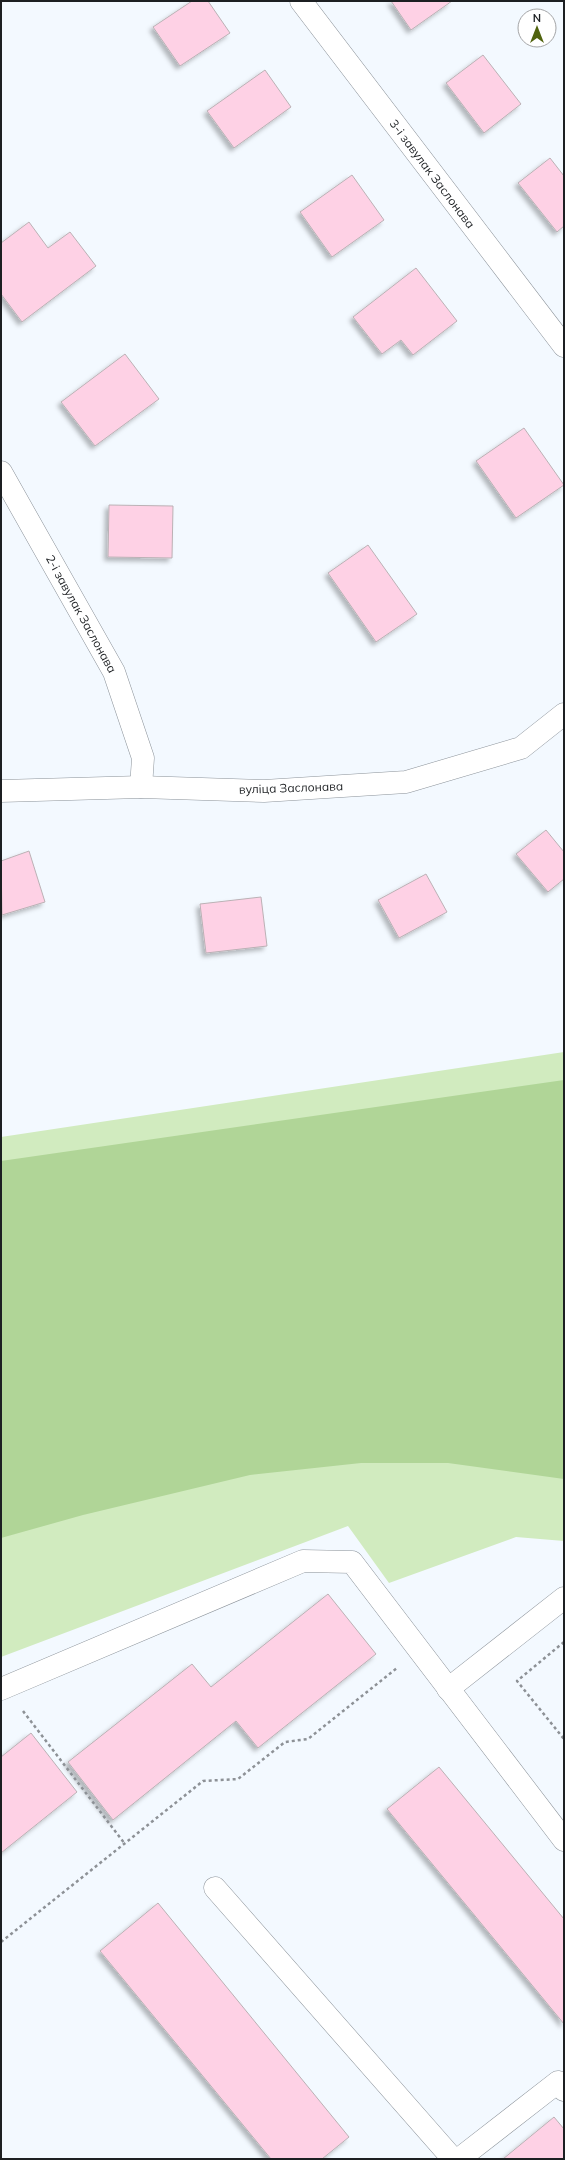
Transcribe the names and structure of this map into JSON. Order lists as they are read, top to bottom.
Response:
{
  "streets": {
    "street": ["3-і завулак Заслонава", "2-і завулак Заслонава", "вуліца Заслонава"]
  },
  "crossings": [
    ["2-і завулак Заслонава", "вуліца Заслонава"]
  ],
  "north": "top"
}
